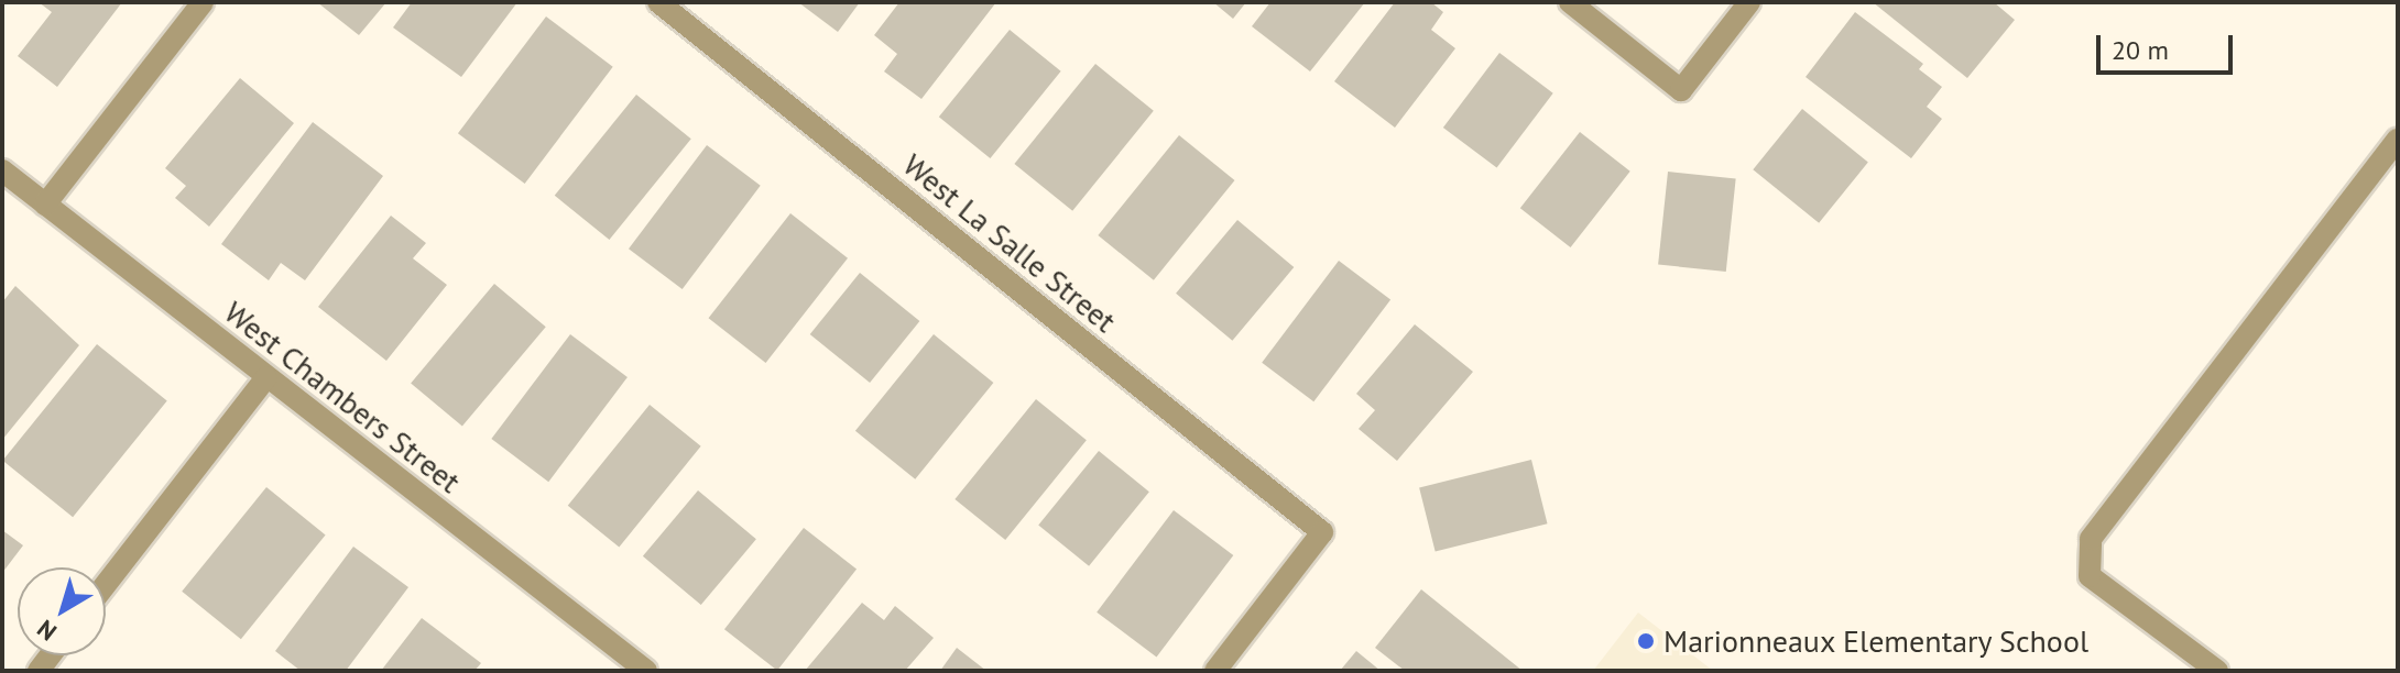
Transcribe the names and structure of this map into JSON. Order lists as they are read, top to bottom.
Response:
{
  "streets": {
    "street": ["West La Salle Street", "West Chambers Street"]
  },
  "places": ["Marionneaux Elementary School"],
  "scale_bar": "20 m",
  "north": "bottom left"
}
